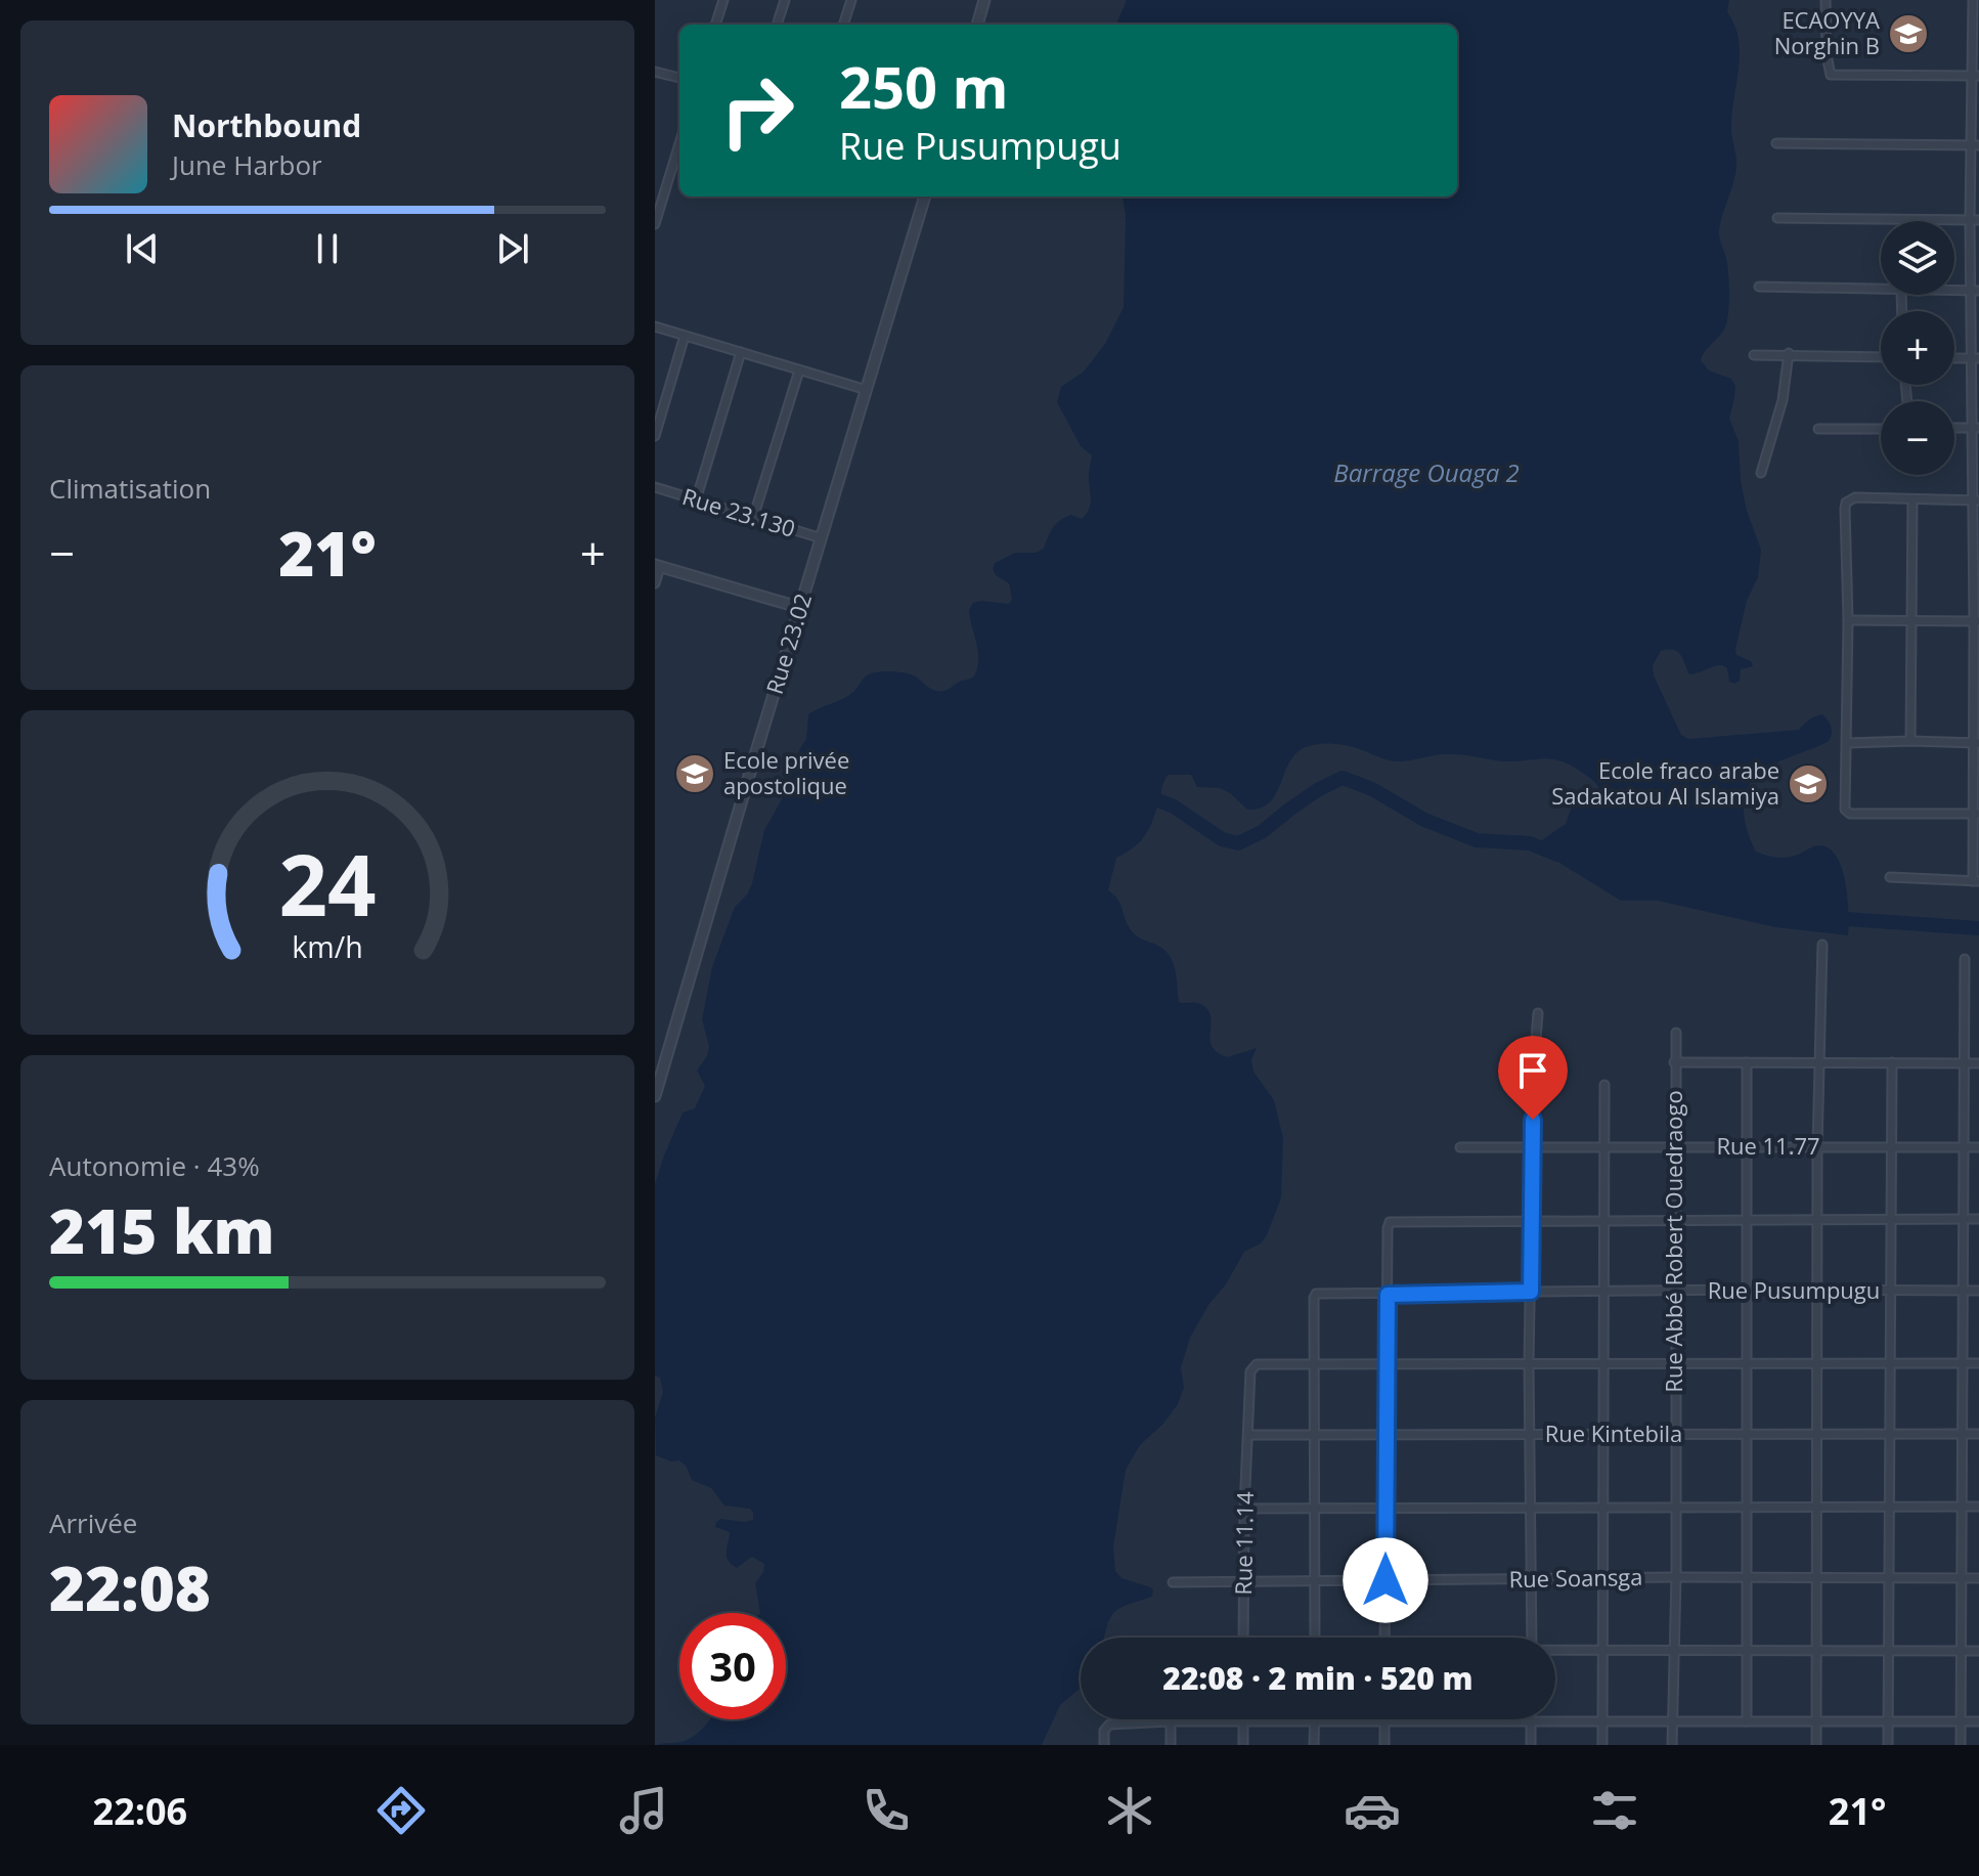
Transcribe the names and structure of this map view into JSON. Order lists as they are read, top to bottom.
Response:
{
  "streets": {
    "street": [
      "Rue 23.130",
      "Rue 23.02",
      "Rue 11.77",
      "Rue Abbé Robert Ouedraogo",
      "Rue Pusumpugu",
      "Rue Kintebila",
      "Rue 11.14",
      "Rue Soansga"
    ]
  },
  "crossings": [
    ["Rue 23.130", "Rue 23.02"],
    ["Rue 11.77", "Rue Abbé Robert Ouedraogo"],
    ["Rue Abbé Robert Ouedraogo", "Rue Pusumpugu"],
    ["Rue Abbé Robert Ouedraogo", "Rue Kintebila"],
    ["Rue Abbé Robert Ouedraogo", "Rue Soansga"],
    ["Rue Pusumpugu", "Rue 11.14"],
    ["Rue Kintebila", "Rue 11.14"],
    ["Rue 11.14", "Rue Soansga"]
  ],
  "water": ["Barrage Ouaga 2"],
  "places": {
    "school or university": ["ECAOYYA Norghin B", "Ecole privée apostolique", "Ecole fraco arabe Sadakatou Al Islamiya"]
  },
  "page": {
    "turn": ["250 m", "Rue Pusumpugu"],
    "song": ["Northbound", "June Harbor"],
    "map_buttons": ["+", "−"],
    "tile": [
      "Climatisation",
      ["Autonomie · 43%", "215 km"],
      ["Arrivée", "22:08"]
    ],
    "heat": ["−", "21°", "+"],
    "limit": "30",
    "trip": "22:08 · 2 min · 520 m",
    "tabs": ["22:06", "21°"],
    "gauge": ["24", "km/h"]
  }
}
